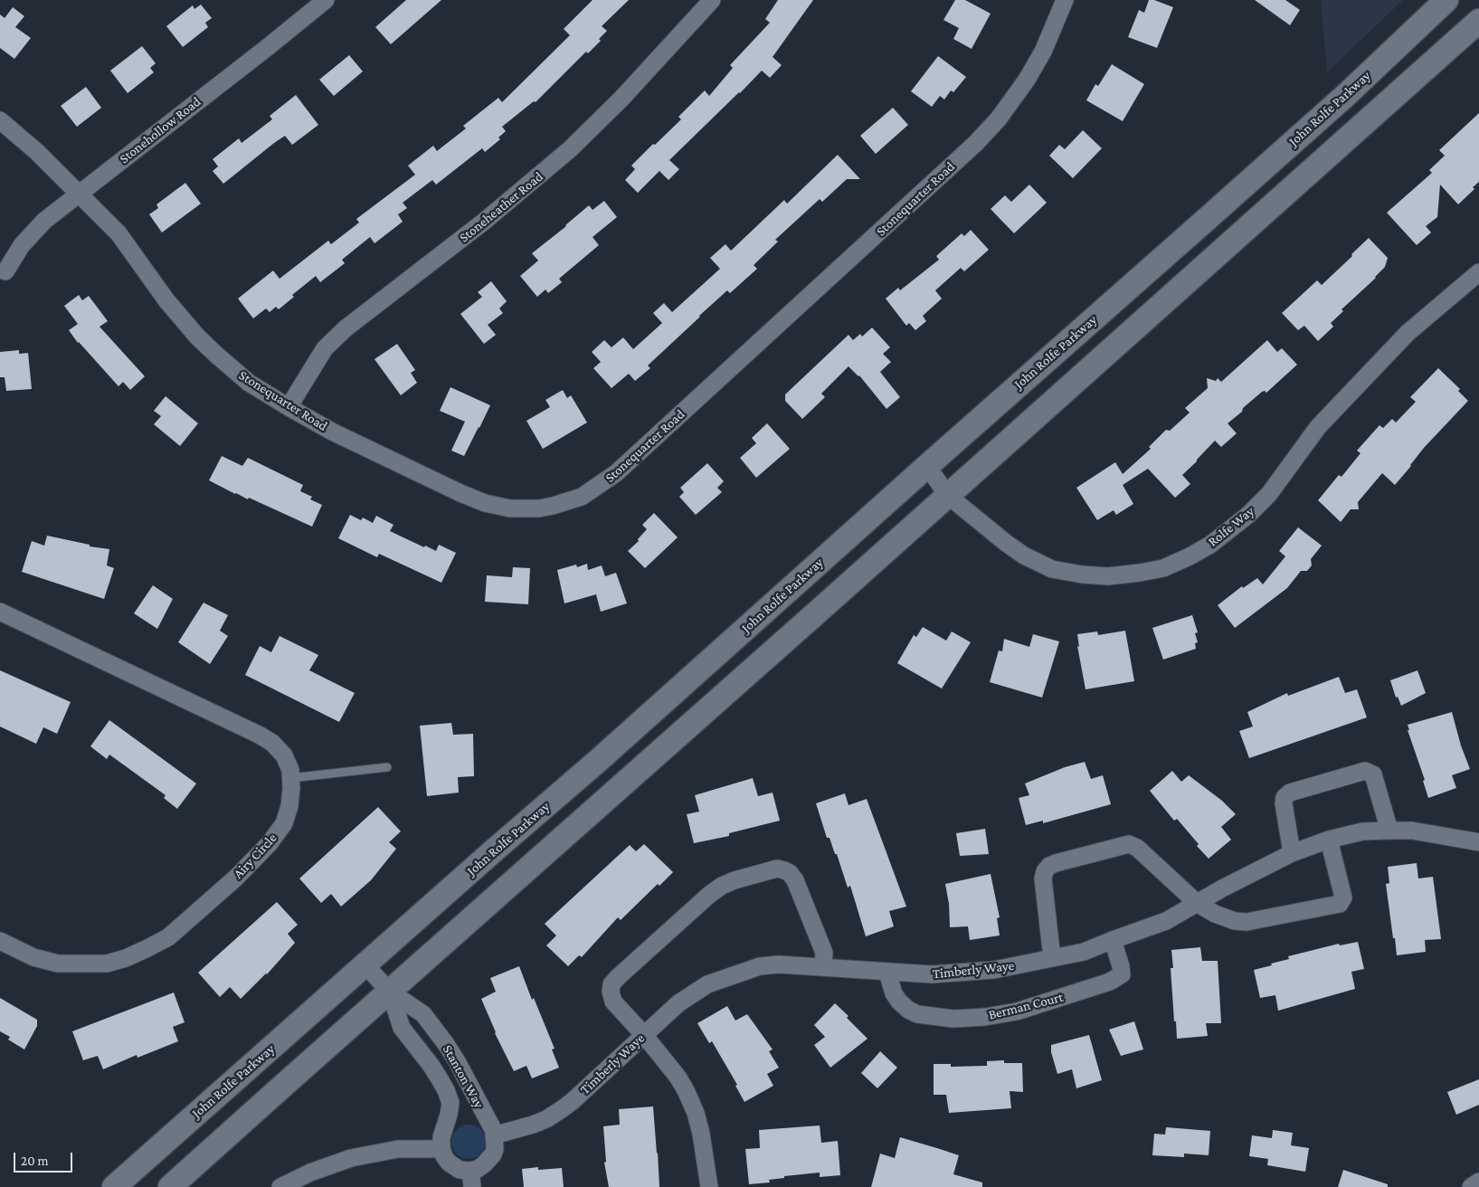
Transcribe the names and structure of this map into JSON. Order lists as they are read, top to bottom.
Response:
{
  "streets": {
    "main road": ["John Rolfe Parkway"],
    "street": [
      "Stonehollow Road",
      "Stonequarter Road",
      "Stoneheather Road",
      "Rolfe Way",
      "Airy Circle",
      "Timberly Waye",
      "Berman Court",
      "Stanton Way"
    ]
  },
  "crossings": [
    ["John Rolfe Parkway", "Rolfe Way"],
    ["John Rolfe Parkway", "Stanton Way"],
    ["Stonehollow Road", "Stonequarter Road"],
    ["Stonequarter Road", "Stoneheather Road"],
    ["Timberly Waye", "Berman Court"],
    ["Timberly Waye", "Stanton Way"]
  ],
  "scale_bar": "20 m"
}
